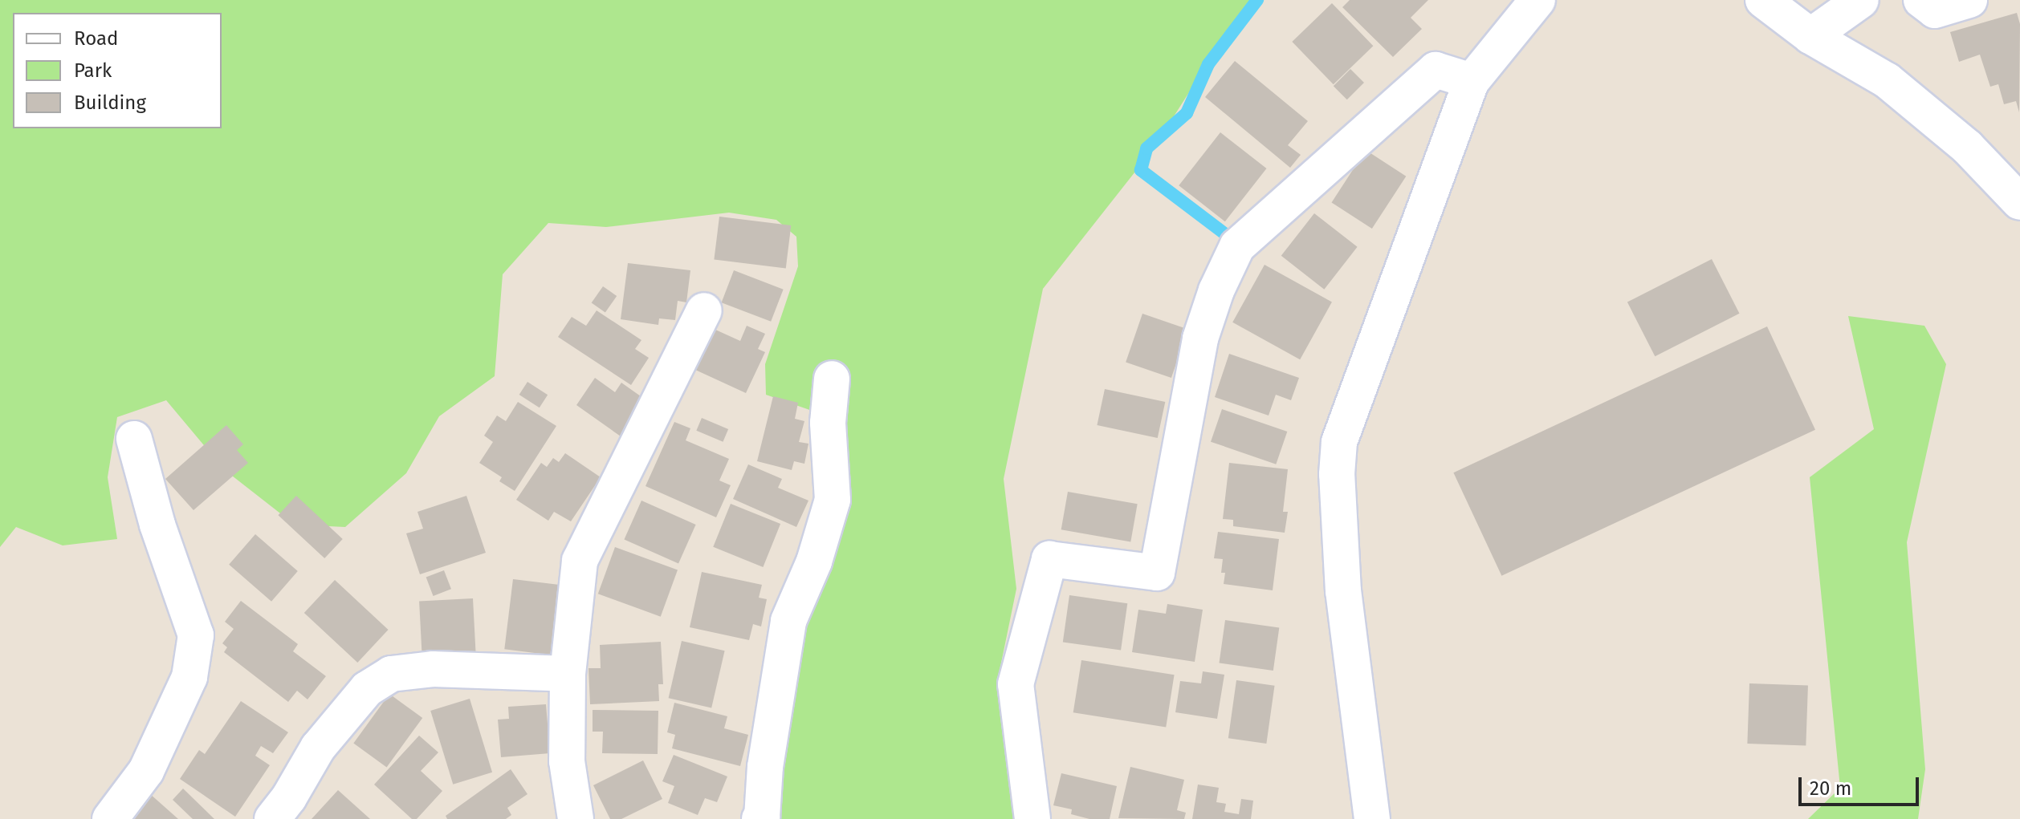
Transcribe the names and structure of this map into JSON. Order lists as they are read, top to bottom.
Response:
{
  "legend": ["Road", "Park", "Building"],
  "scale_bar": "20 m"
}
